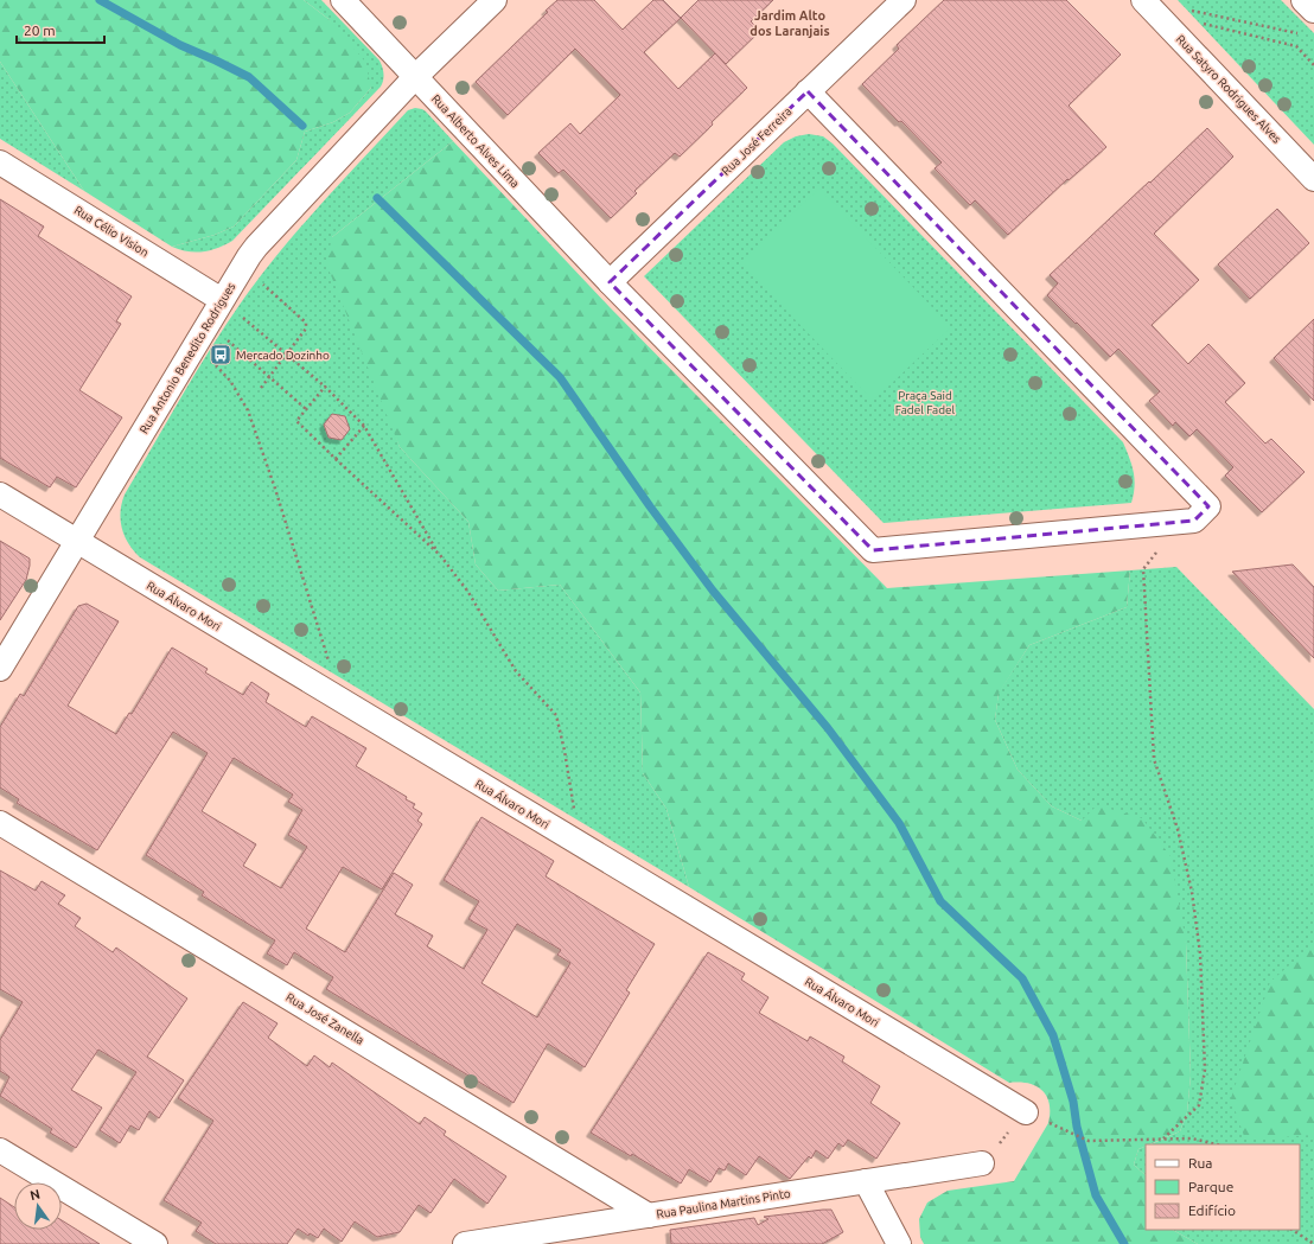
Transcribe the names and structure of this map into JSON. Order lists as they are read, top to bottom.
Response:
{
  "streets": {
    "street": [
      "Rua Satyro Rodrigues Alves",
      "Rua Alberto Alves Lima",
      "Rua José Ferreira",
      "Rua Célio Vision",
      "Rua Antonio Benedito Rodrigues",
      "Rua Álvaro Mori",
      "Rua José Zanella",
      "Rua Paulina Martins Pinto"
    ]
  },
  "crossings": [
    ["Rua Alberto Alves Lima", "Rua José Ferreira"],
    ["Rua Alberto Alves Lima", "Rua Antonio Benedito Rodrigues"],
    ["Rua Célio Vision", "Rua Antonio Benedito Rodrigues"],
    ["Rua Antonio Benedito Rodrigues", "Rua Álvaro Mori"],
    ["Rua José Zanella", "Rua Paulina Martins Pinto"]
  ],
  "districts": ["Jardim Alto dos Laranjais"],
  "parks": ["Praça Said Fadel Fadel"],
  "places": {
    "bus stop": ["Mercado Dozinho"]
  },
  "legend": ["Rua", "Parque", "Edifício"],
  "scale_bar": "20 m",
  "north": "top"
}
